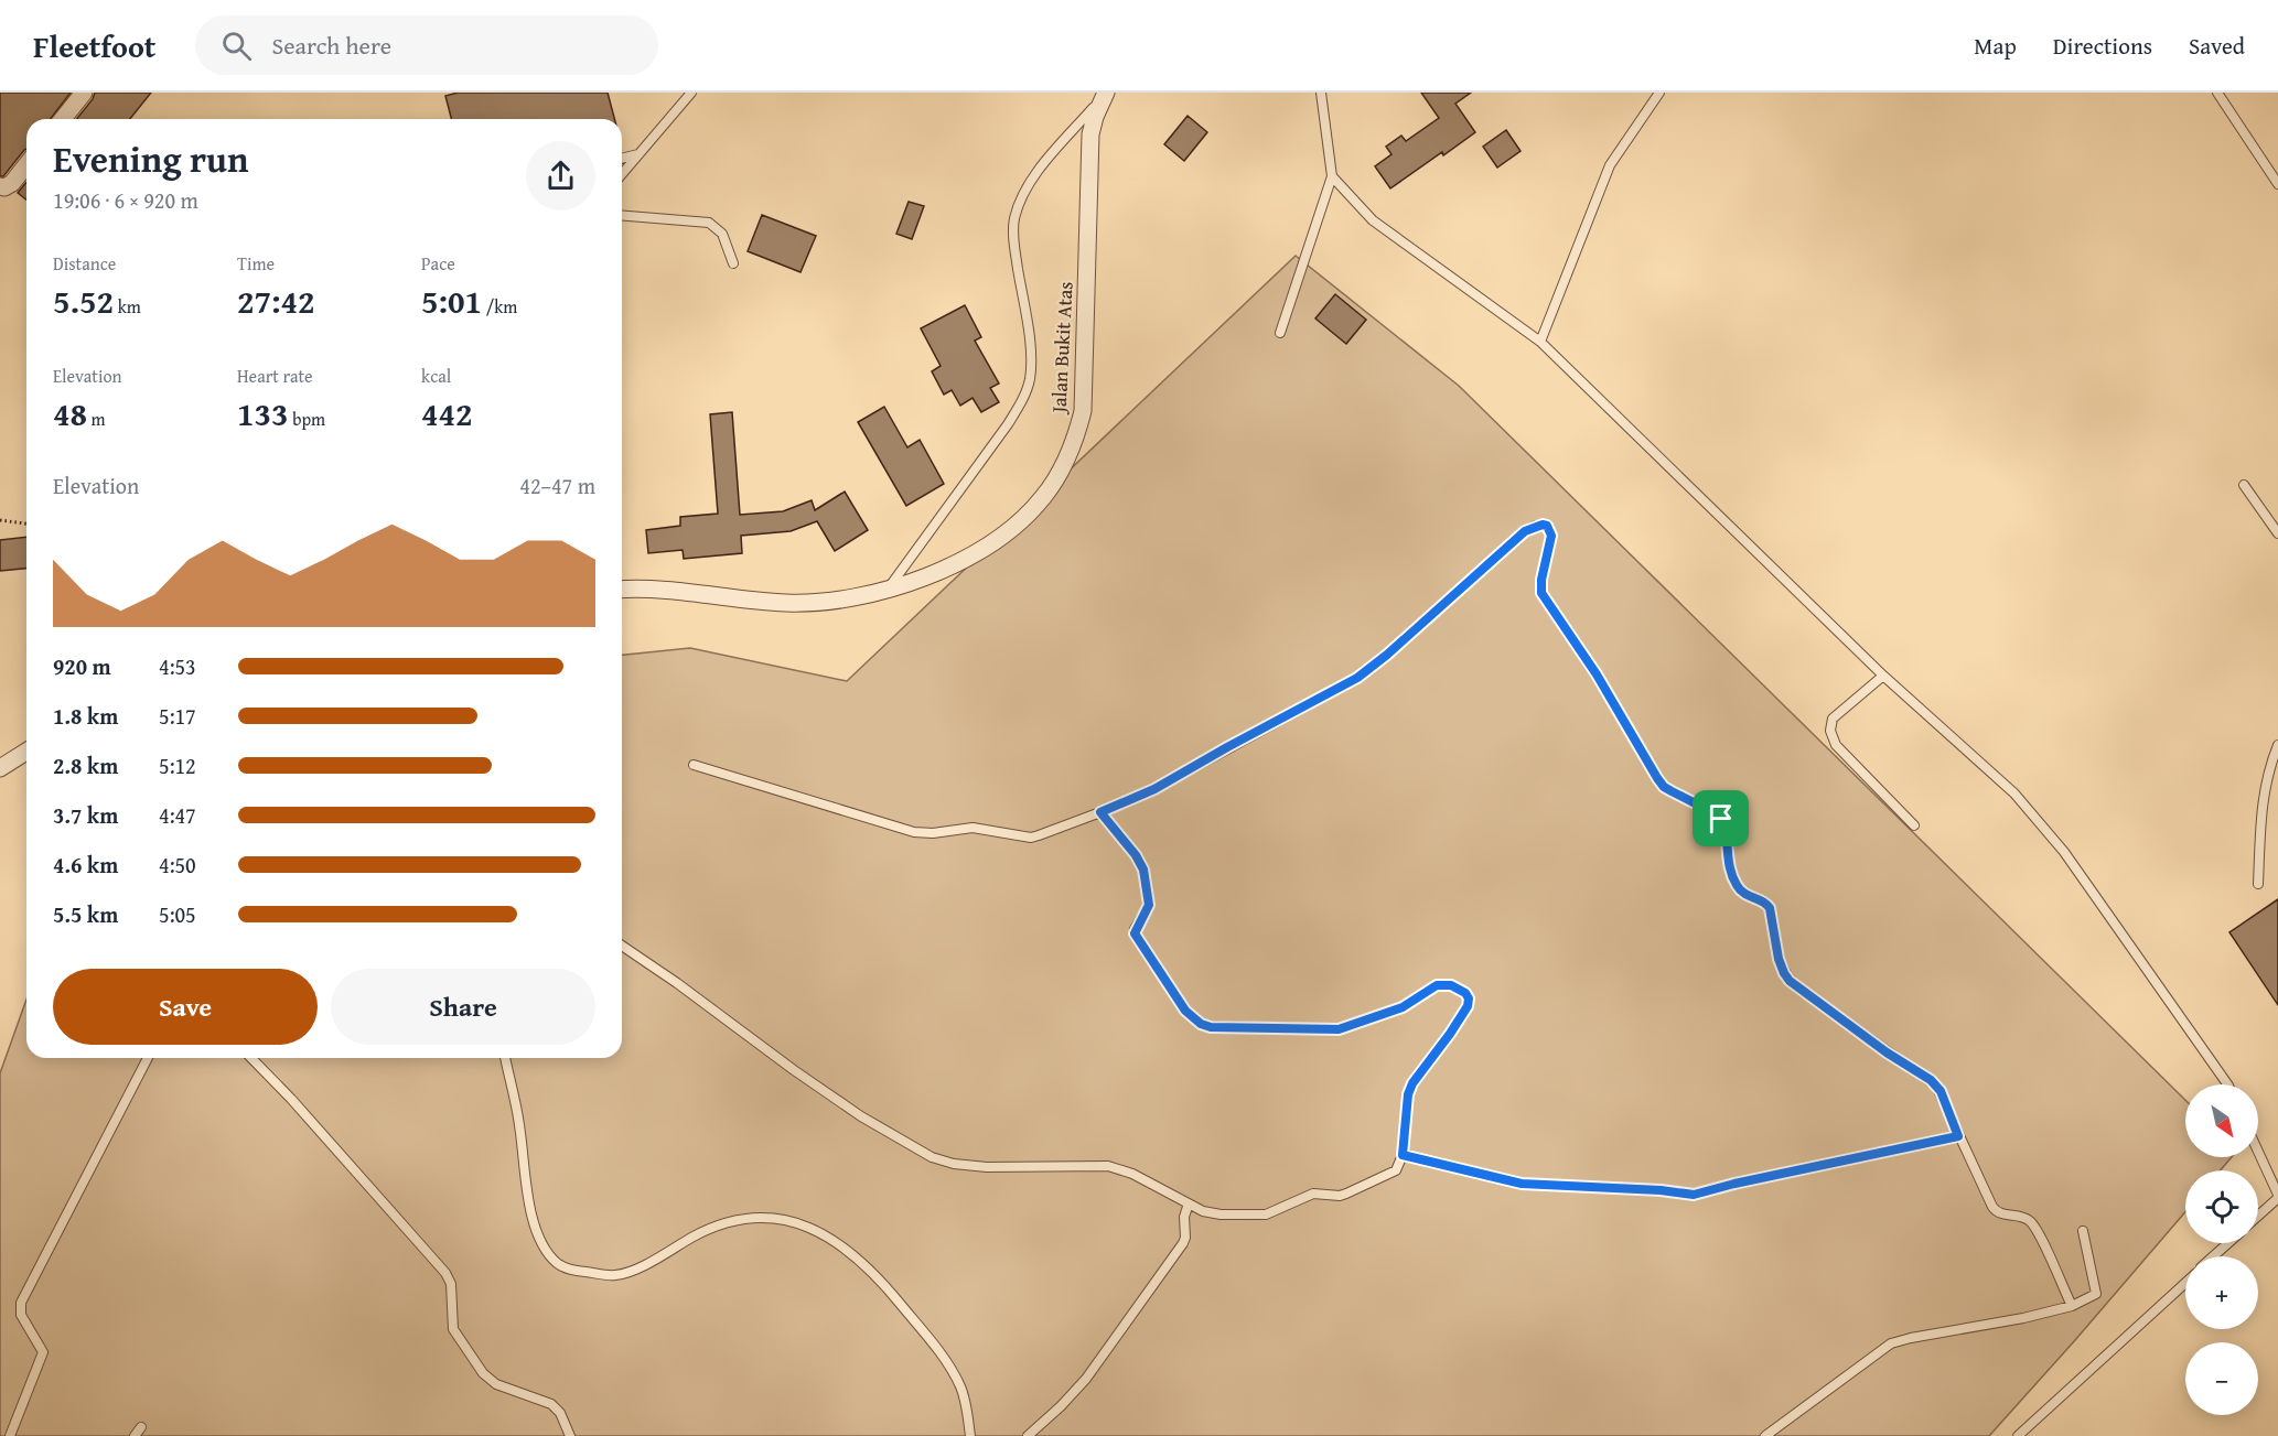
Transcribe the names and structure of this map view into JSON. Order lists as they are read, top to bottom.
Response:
{
  "streets": {
    "street": ["Jalan Bukit Atas"]
  },
  "north": "bottom right",
  "page": {
    "header": "Fleetfoot",
    "search": "Search here",
    "nav": ["Map", "Directions", "Saved"],
    "heading": ["Evening run", "19:06 · 6 × 920 m"],
    "stats": [
      ["Distance", "5.52 km"],
      ["Time", "27:42"],
      ["Pace", "5:01 /km"],
      ["Elevation", "48 m"],
      ["Heart rate", "133 bpm"],
      ["kcal", "442"]
    ],
    "chart": ["Elevation", "42–47 m"],
    "list": [
      {
        "name": "920 m",
        "note": "4:53"
      },
      {
        "name": "1.8 km",
        "note": "5:17"
      },
      {
        "name": "2.8 km",
        "note": "5:12"
      },
      {
        "name": "3.7 km",
        "note": "4:47"
      },
      {
        "name": "4.6 km",
        "note": "4:50"
      },
      {
        "name": "5.5 km",
        "note": "5:05"
      }
    ],
    "buttons": ["Save", "Share"],
    "map_buttons": ["+", "−"]
  }
}
